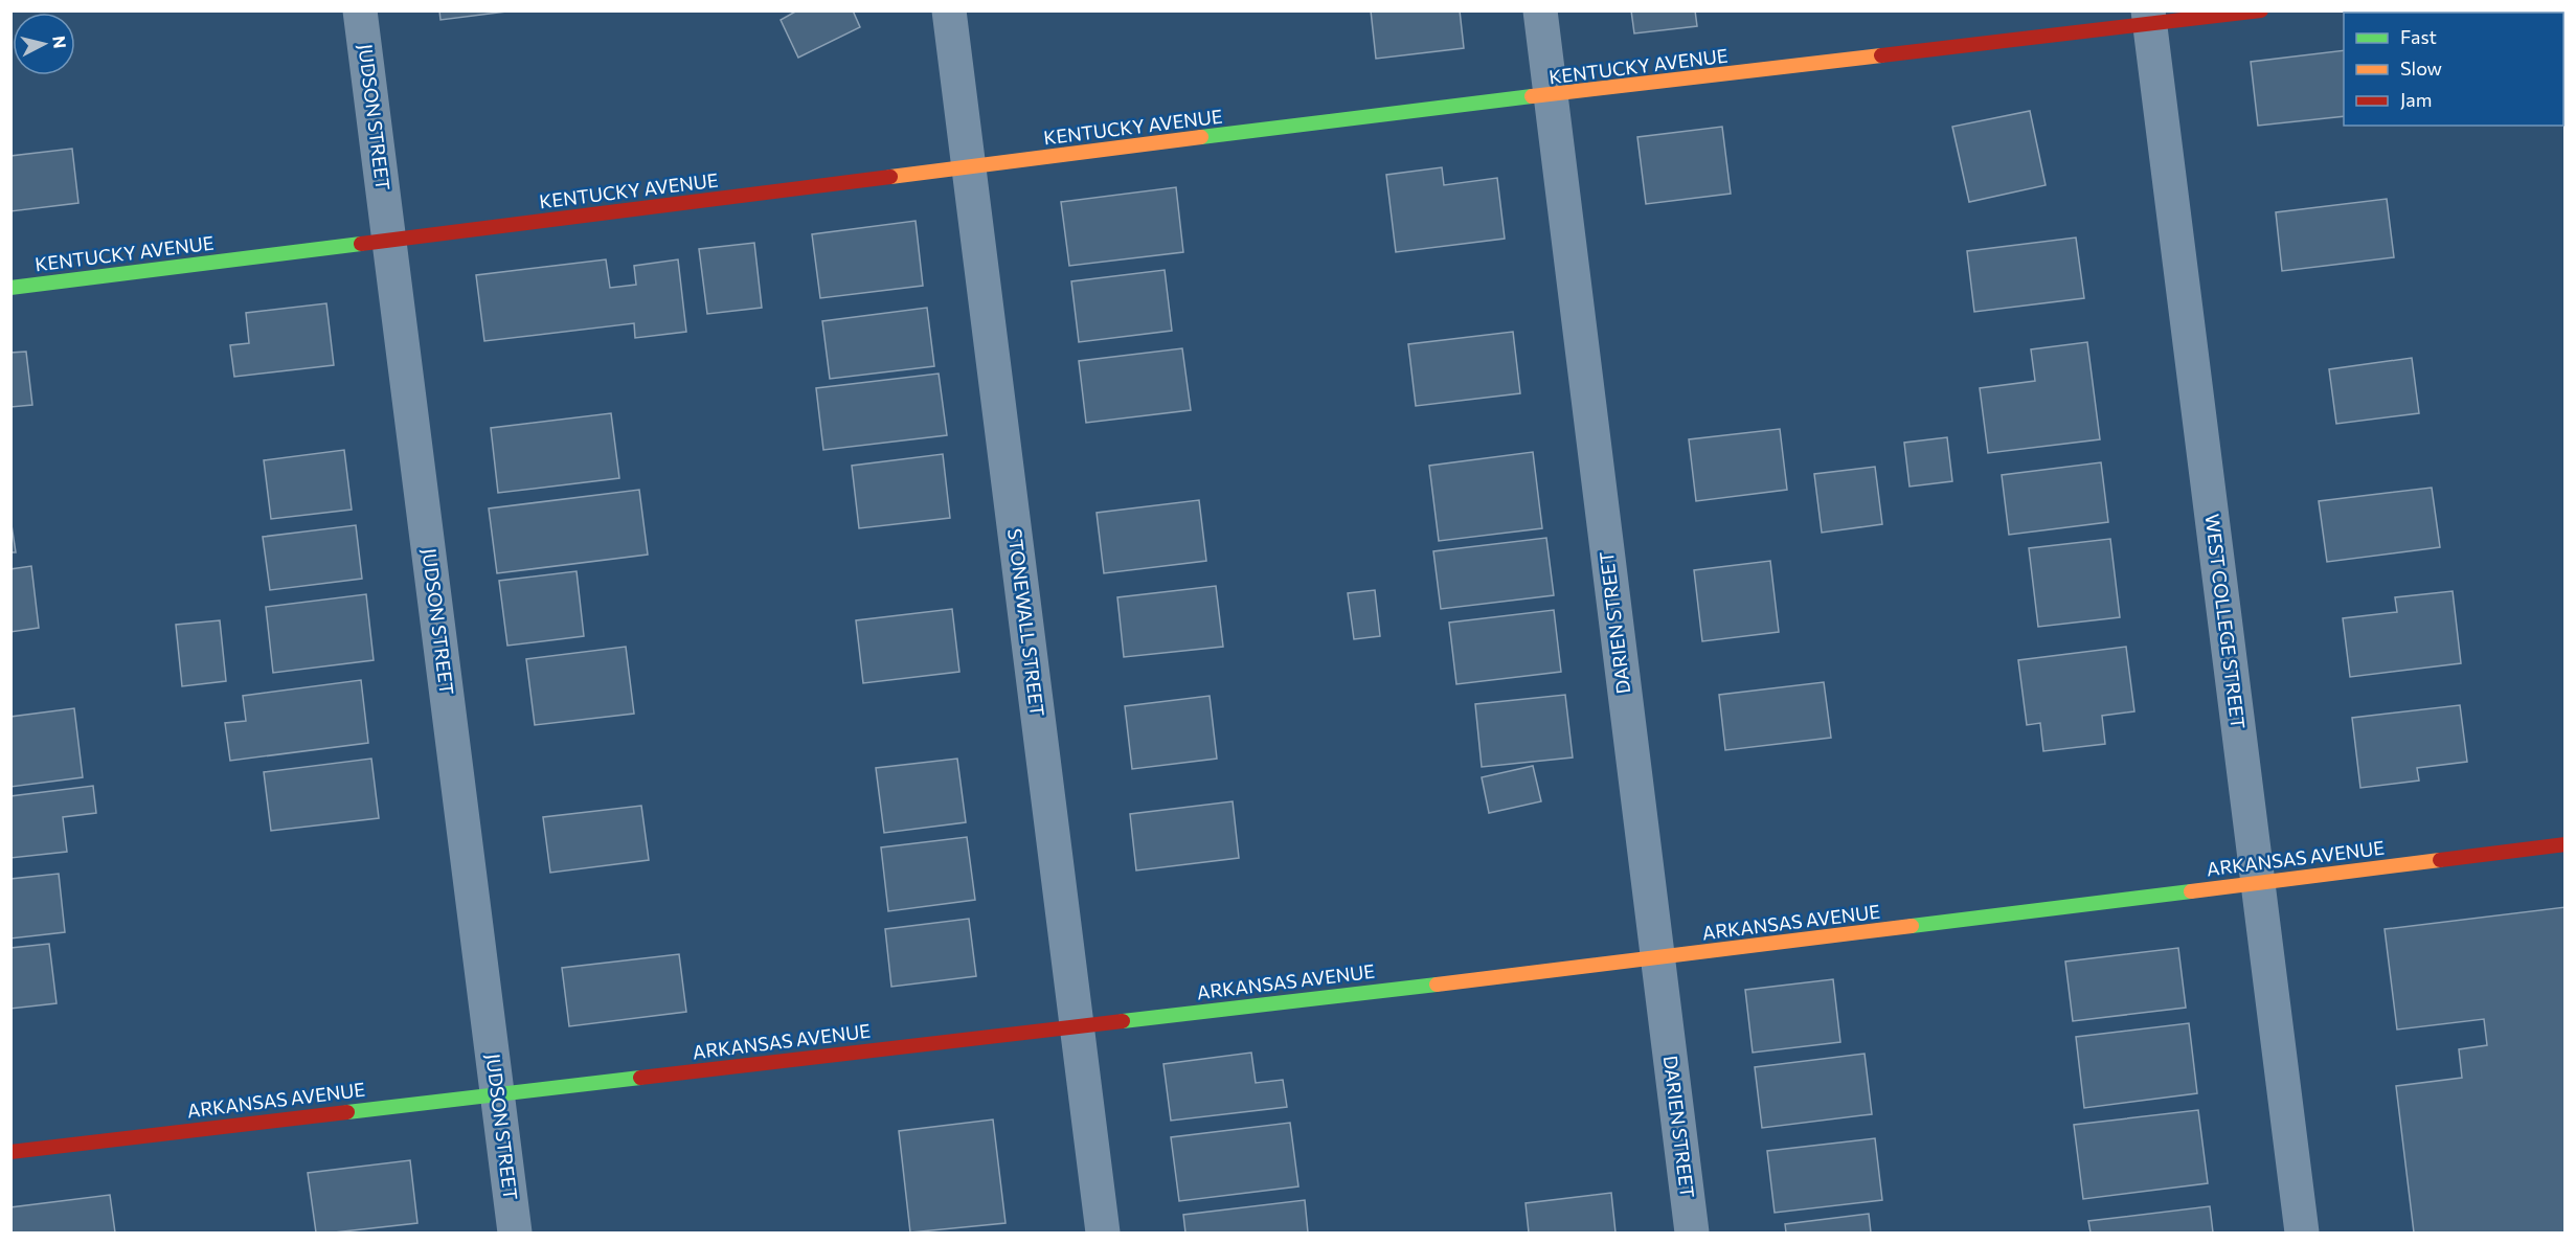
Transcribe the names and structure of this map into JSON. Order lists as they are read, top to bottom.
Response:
{
  "streets": {
    "street": [
      "KENTUCKY AVENUE",
      "JUDSON STREET",
      "WEST COLLEGE STREET",
      "STONEWALL STREET",
      "DARIEN STREET",
      "ARKANSAS AVENUE"
    ]
  },
  "crossings": [
    ["KENTUCKY AVENUE", "JUDSON STREET"],
    ["KENTUCKY AVENUE", "WEST COLLEGE STREET"],
    ["KENTUCKY AVENUE", "STONEWALL STREET"],
    ["KENTUCKY AVENUE", "DARIEN STREET"],
    ["JUDSON STREET", "ARKANSAS AVENUE"],
    ["WEST COLLEGE STREET", "ARKANSAS AVENUE"],
    ["STONEWALL STREET", "ARKANSAS AVENUE"],
    ["DARIEN STREET", "ARKANSAS AVENUE"]
  ],
  "legend": ["Fast", "Slow", "Jam"],
  "north": "right"
}
